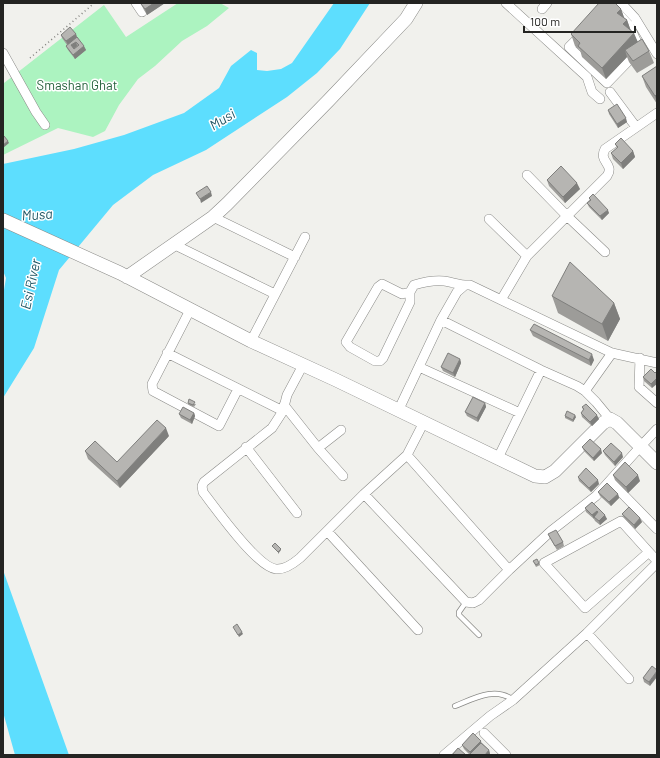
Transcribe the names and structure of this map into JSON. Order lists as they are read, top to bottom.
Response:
{
  "water": ["Musi", "Musa", "Esi River"],
  "parks": ["Smashan Ghat"],
  "scale_bar": "100 m"
}
